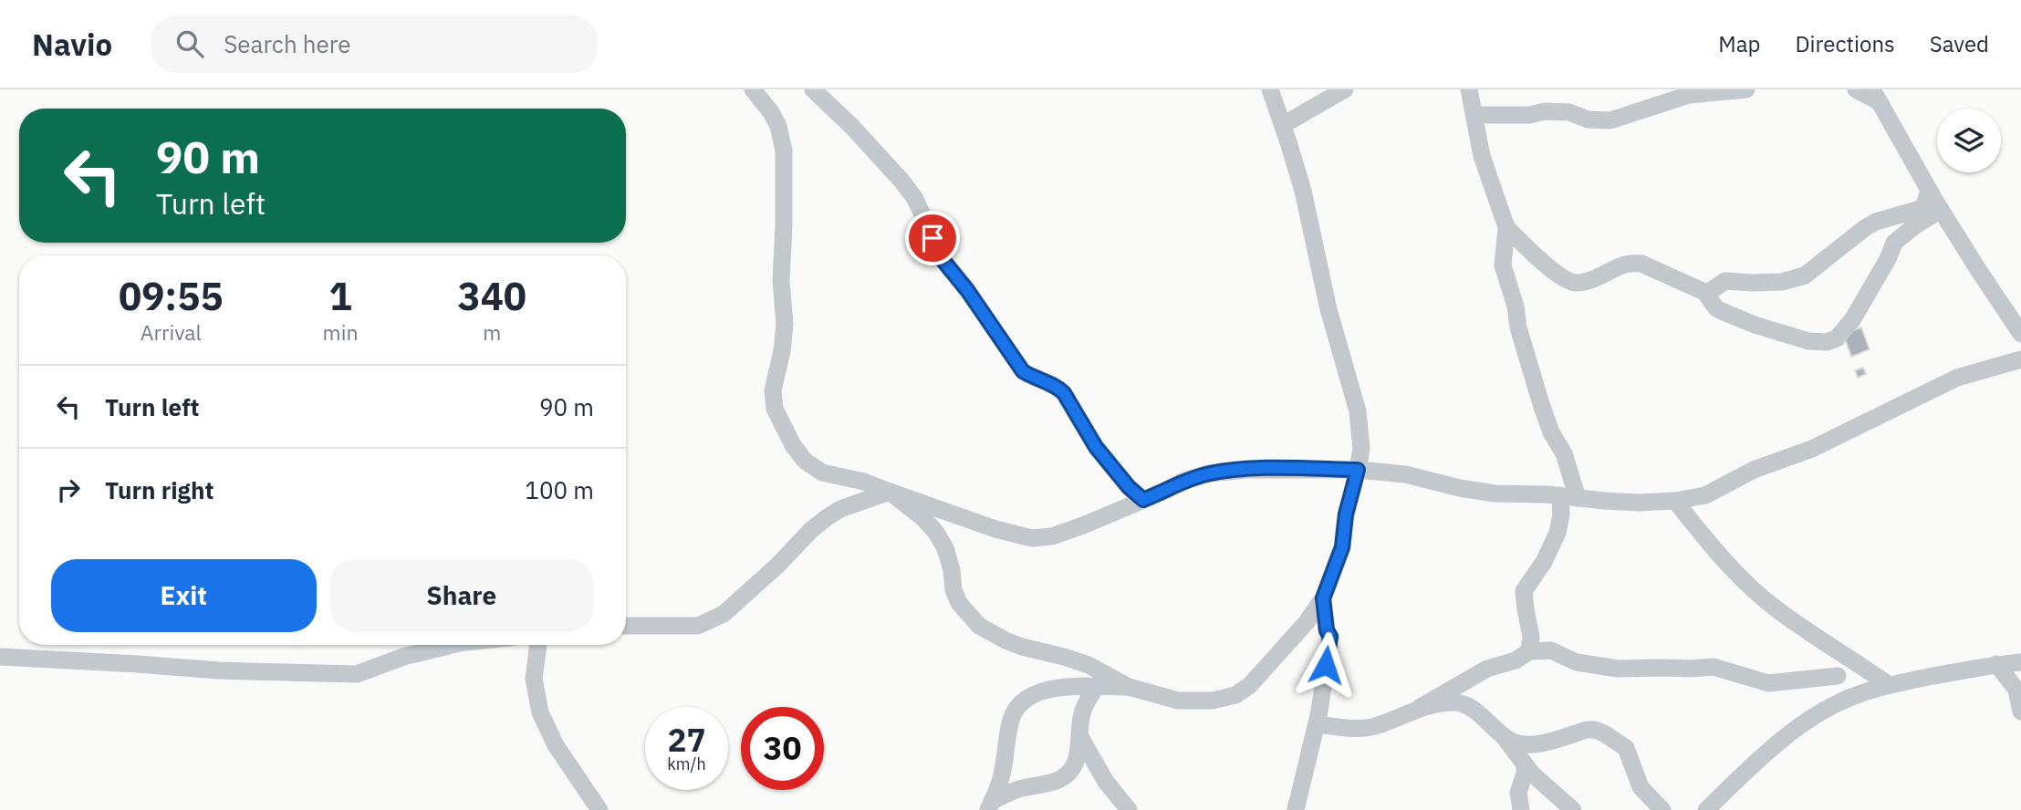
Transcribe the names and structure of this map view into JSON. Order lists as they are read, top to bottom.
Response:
{
  "page": {
    "header": "Navio",
    "search": "Search here",
    "nav": ["Map", "Directions", "Saved"],
    "turn": ["90 m", "Turn left"],
    "eta": [
      "09:55",
      "Arrival",
      "1",
      "min",
      "340",
      "m"
    ],
    "list": [
      {
        "name": "Turn left",
        "value": "90 m"
      },
      {
        "name": "Turn right",
        "value": "100 m"
      }
    ],
    "buttons": ["Exit", "Share"],
    "speed": "27 km/h",
    "limit": "30"
  }
}
